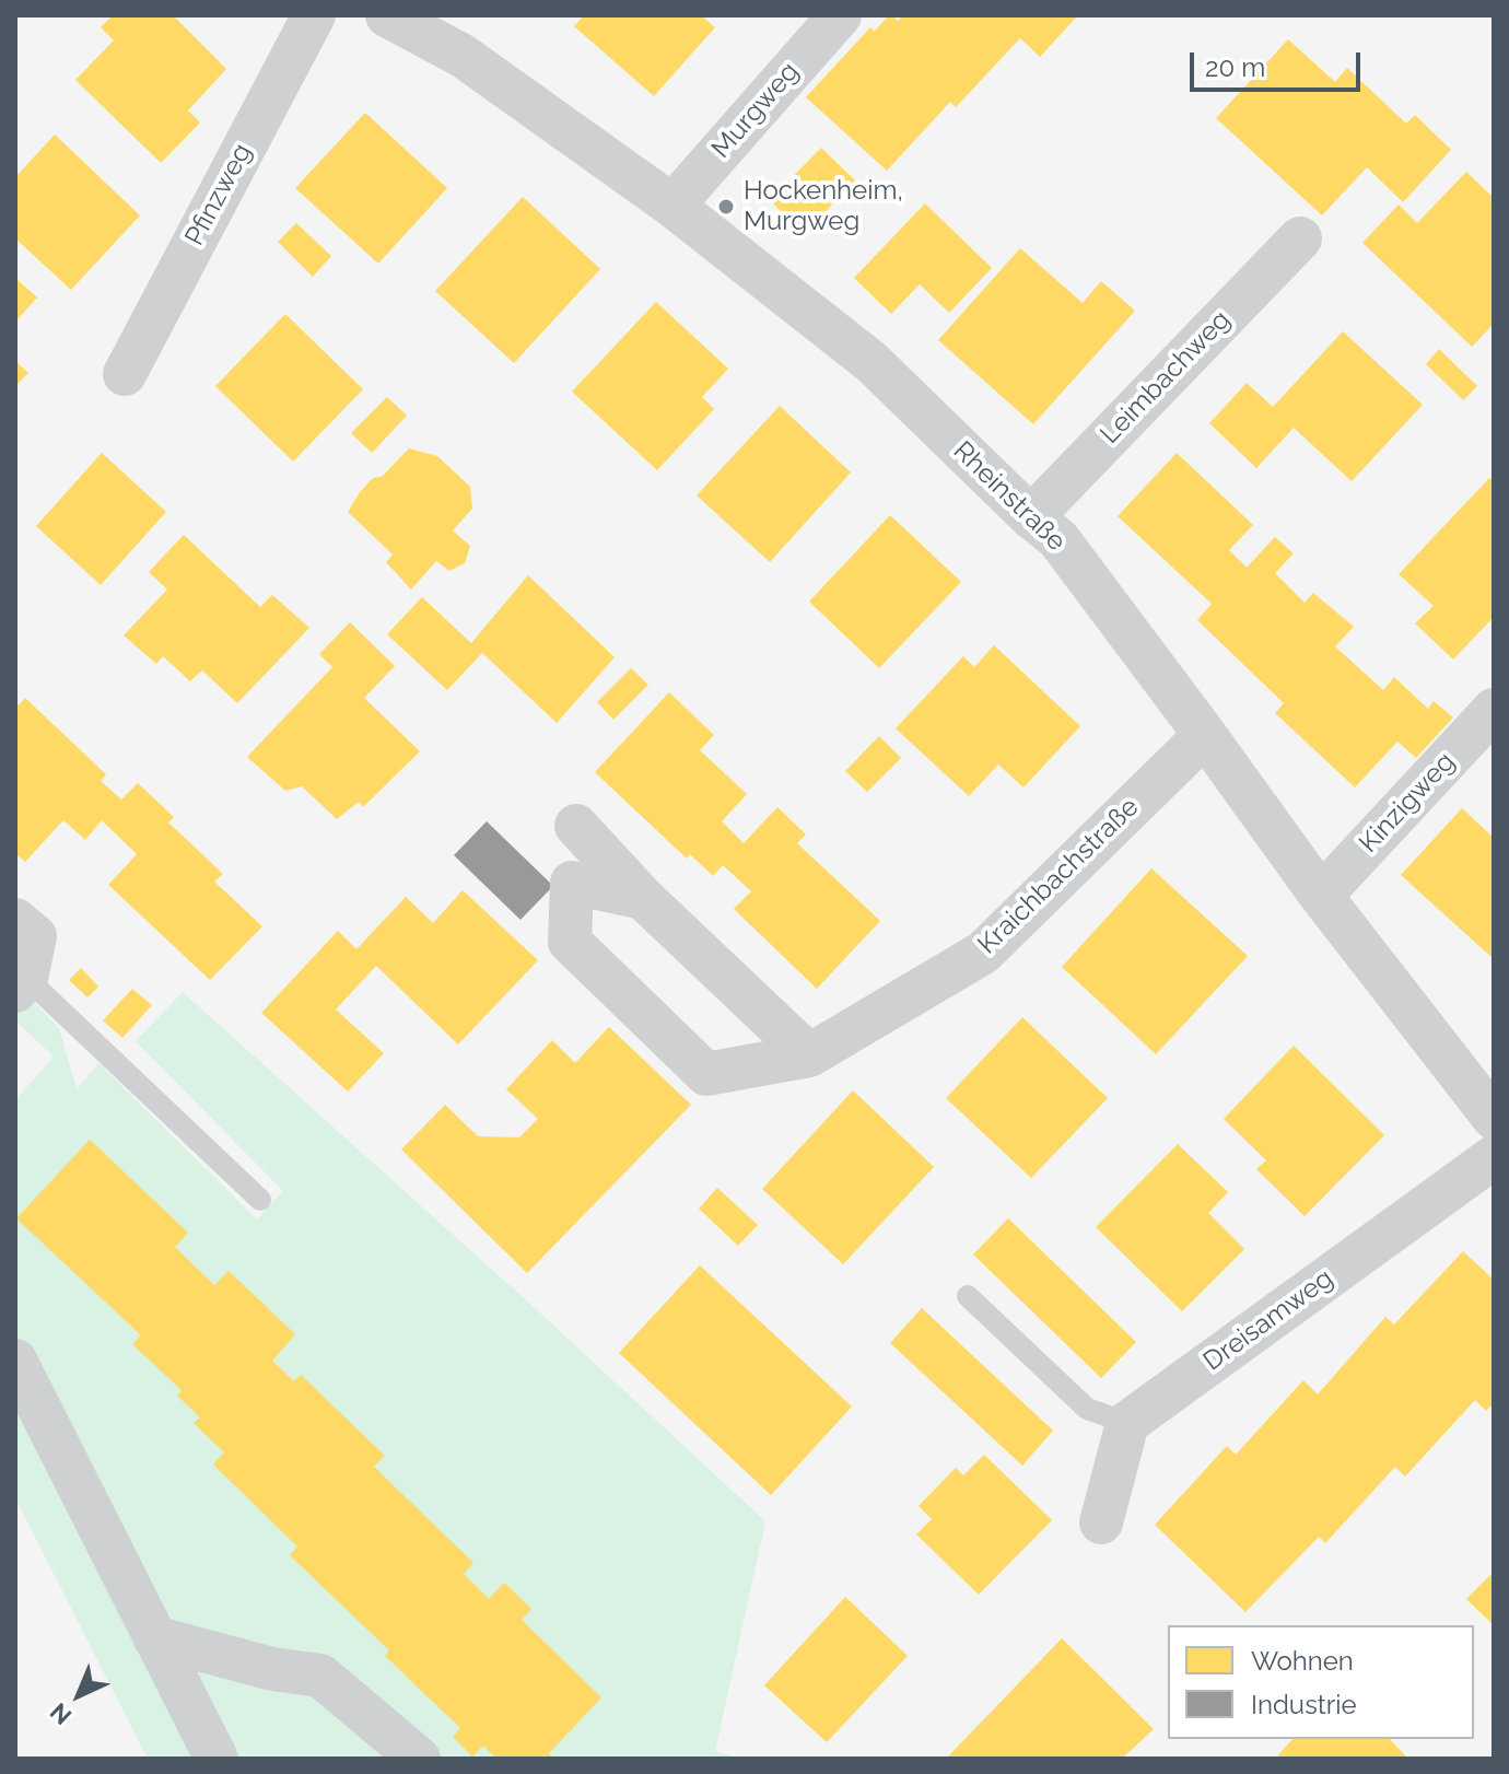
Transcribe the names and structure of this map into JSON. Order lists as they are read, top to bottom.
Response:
{
  "streets": {
    "street": [
      "Murgweg",
      "Pfinzweg",
      "Leimbachweg",
      "Rheinstraße",
      "Kinzigweg",
      "Kraichbachstraße",
      "Dreisamweg"
    ]
  },
  "crossings": [
    ["Murgweg", "Rheinstraße"],
    ["Leimbachweg", "Rheinstraße"],
    ["Rheinstraße", "Kinzigweg"],
    ["Rheinstraße", "Kraichbachstraße"]
  ],
  "places": ["Hockenheim, Murgweg"],
  "legend": ["Wohnen", "Industrie"],
  "scale_bar": "20 m",
  "north": "bottom left"
}
